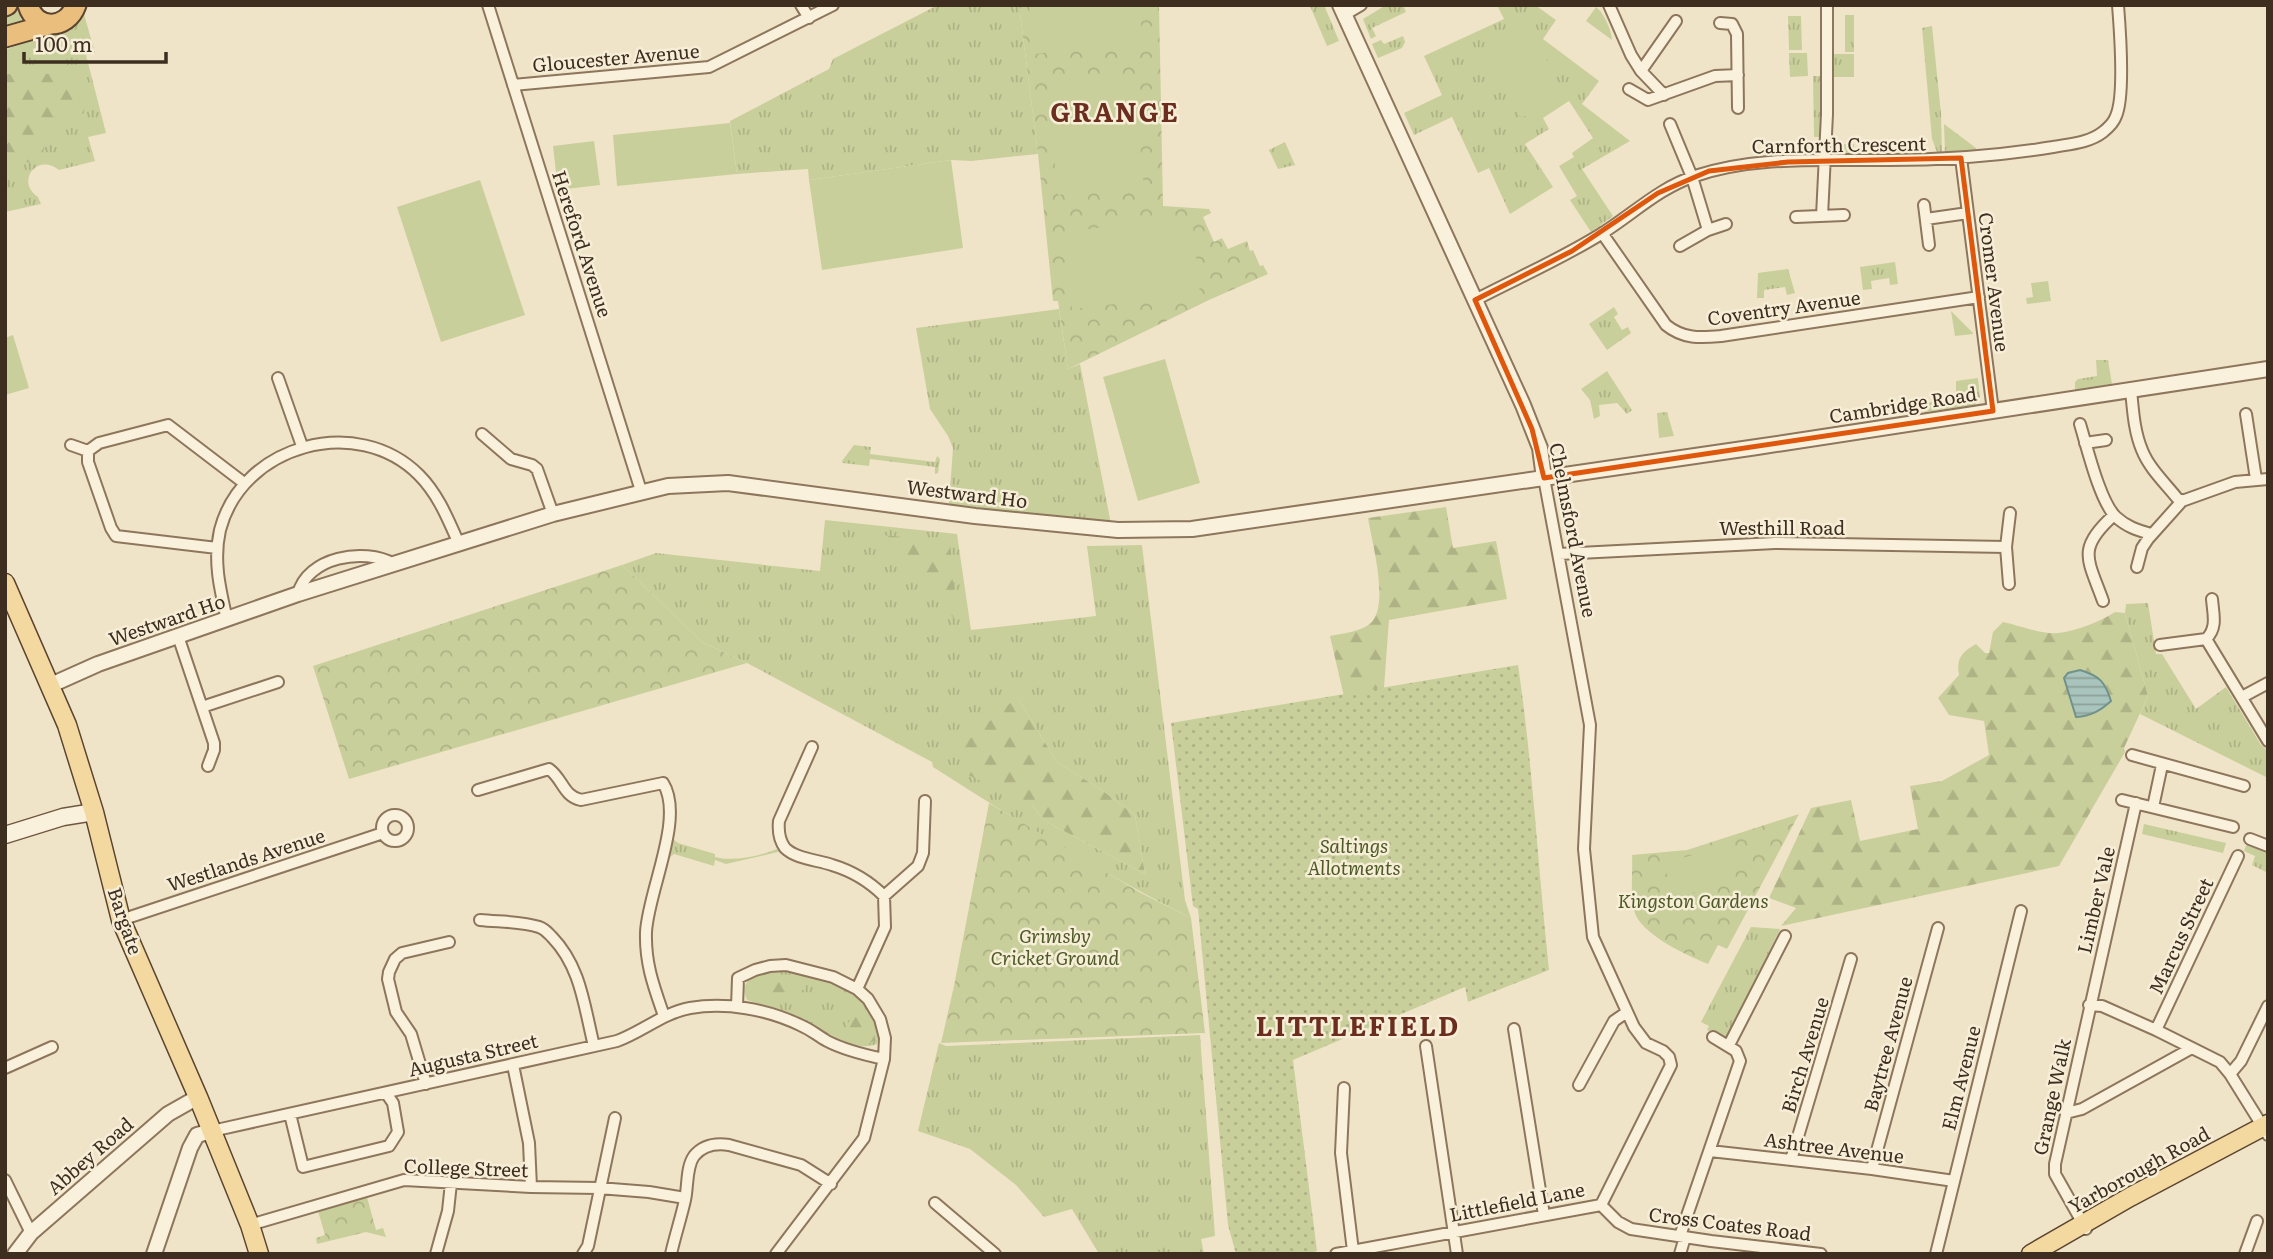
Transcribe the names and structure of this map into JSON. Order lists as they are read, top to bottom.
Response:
{
  "streets": {
    "main road": ["Bargate", "Yarborough Road"],
    "street": [
      "Gloucester Avenue",
      "Carnforth Crescent",
      "Hereford Avenue",
      "Cromer Avenue",
      "Coventry Avenue",
      "Cambridge Road",
      "Westward Ho",
      "Westhill Road",
      "Chelmsford Avenue",
      "Westlands Avenue",
      "Limber Vale",
      "Marcus Street",
      "Baytree Avenue",
      "Augusta Street",
      "Birch Avenue",
      "Elm Avenue",
      "Grange Walk",
      "Ashtree Avenue",
      "Abbey Road",
      "College Street",
      "Littlefield Lane",
      "Cross Coates Road"
    ]
  },
  "crossings": [
    ["Gloucester Avenue", "Hereford Avenue"],
    ["Carnforth Crescent", "Cromer Avenue"],
    ["Carnforth Crescent", "Coventry Avenue"],
    ["Carnforth Crescent", "Chelmsford Avenue"],
    ["Hereford Avenue", "Westward Ho"],
    ["Cromer Avenue", "Coventry Avenue"],
    ["Cromer Avenue", "Cambridge Road"],
    ["Cambridge Road", "Westward Ho"],
    ["Cambridge Road", "Chelmsford Avenue"],
    ["Westward Ho", "Chelmsford Avenue"],
    ["Westward Ho", "Bargate"],
    ["Westhill Road", "Chelmsford Avenue"],
    ["Chelmsford Avenue", "Littlefield Lane"],
    ["Westlands Avenue", "Bargate"],
    ["Limber Vale", "Grange Walk"],
    ["Bargate", "Augusta Street"],
    ["Bargate", "Abbey Road"],
    ["Bargate", "College Street"],
    ["Baytree Avenue", "Ashtree Avenue"],
    ["Birch Avenue", "Ashtree Avenue"],
    ["Elm Avenue", "Ashtree Avenue"],
    ["Grange Walk", "Yarborough Road"],
    ["Littlefield Lane", "Cross Coates Road"]
  ],
  "districts": ["GRANGE", "LITTLEFIELD"],
  "parks": ["Saltings Allotments", "Kingston Gardens", "Grimsby Cricket Ground"],
  "scale_bar": "100 m"
}
